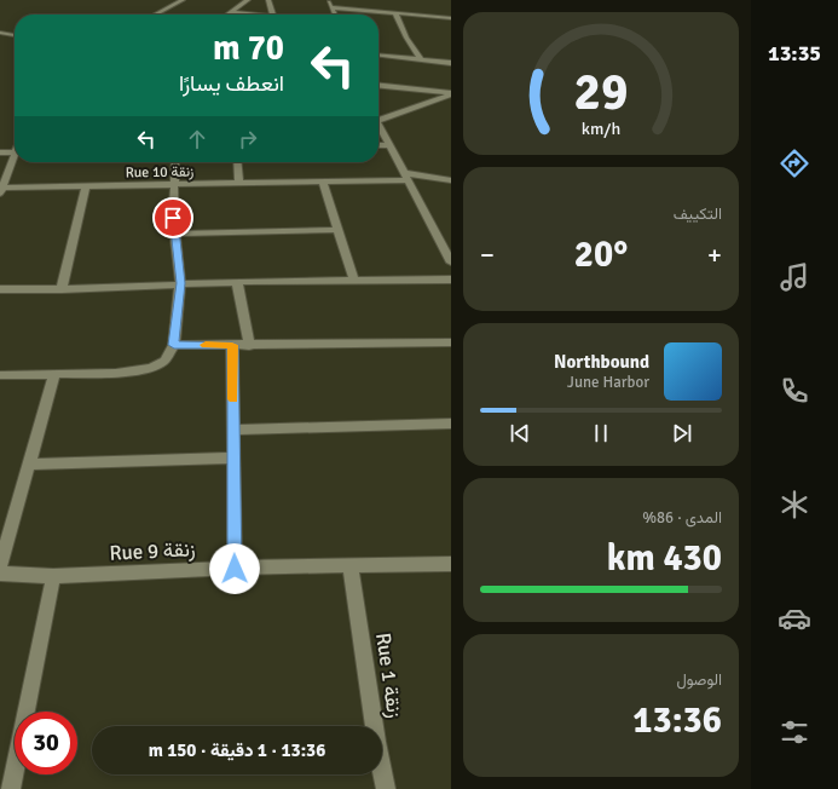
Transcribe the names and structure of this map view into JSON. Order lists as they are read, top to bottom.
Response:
{
  "streets": {
    "street": ["Rue 10 زنقة", "Rue 9 زنقة", "Rue 1 زنقة"]
  },
  "crossings": [
    ["Rue 9 زنقة", "Rue 1 زنقة"]
  ],
  "page": {
    "tabs": "13:35",
    "turn": ["70 m", "انعطف يسارًا"],
    "tile": [
      "التكييف",
      ["المدى · 86%", "430 km"],
      ["الوصول", "13:36"]
    ],
    "heat": ["−", "20°", "+"],
    "song": ["Northbound", "June Harbor"],
    "limit": "30",
    "trip": "13:36 · 1 دقيقة · 150 m",
    "gauge": ["29", "km/h"]
  }
}
